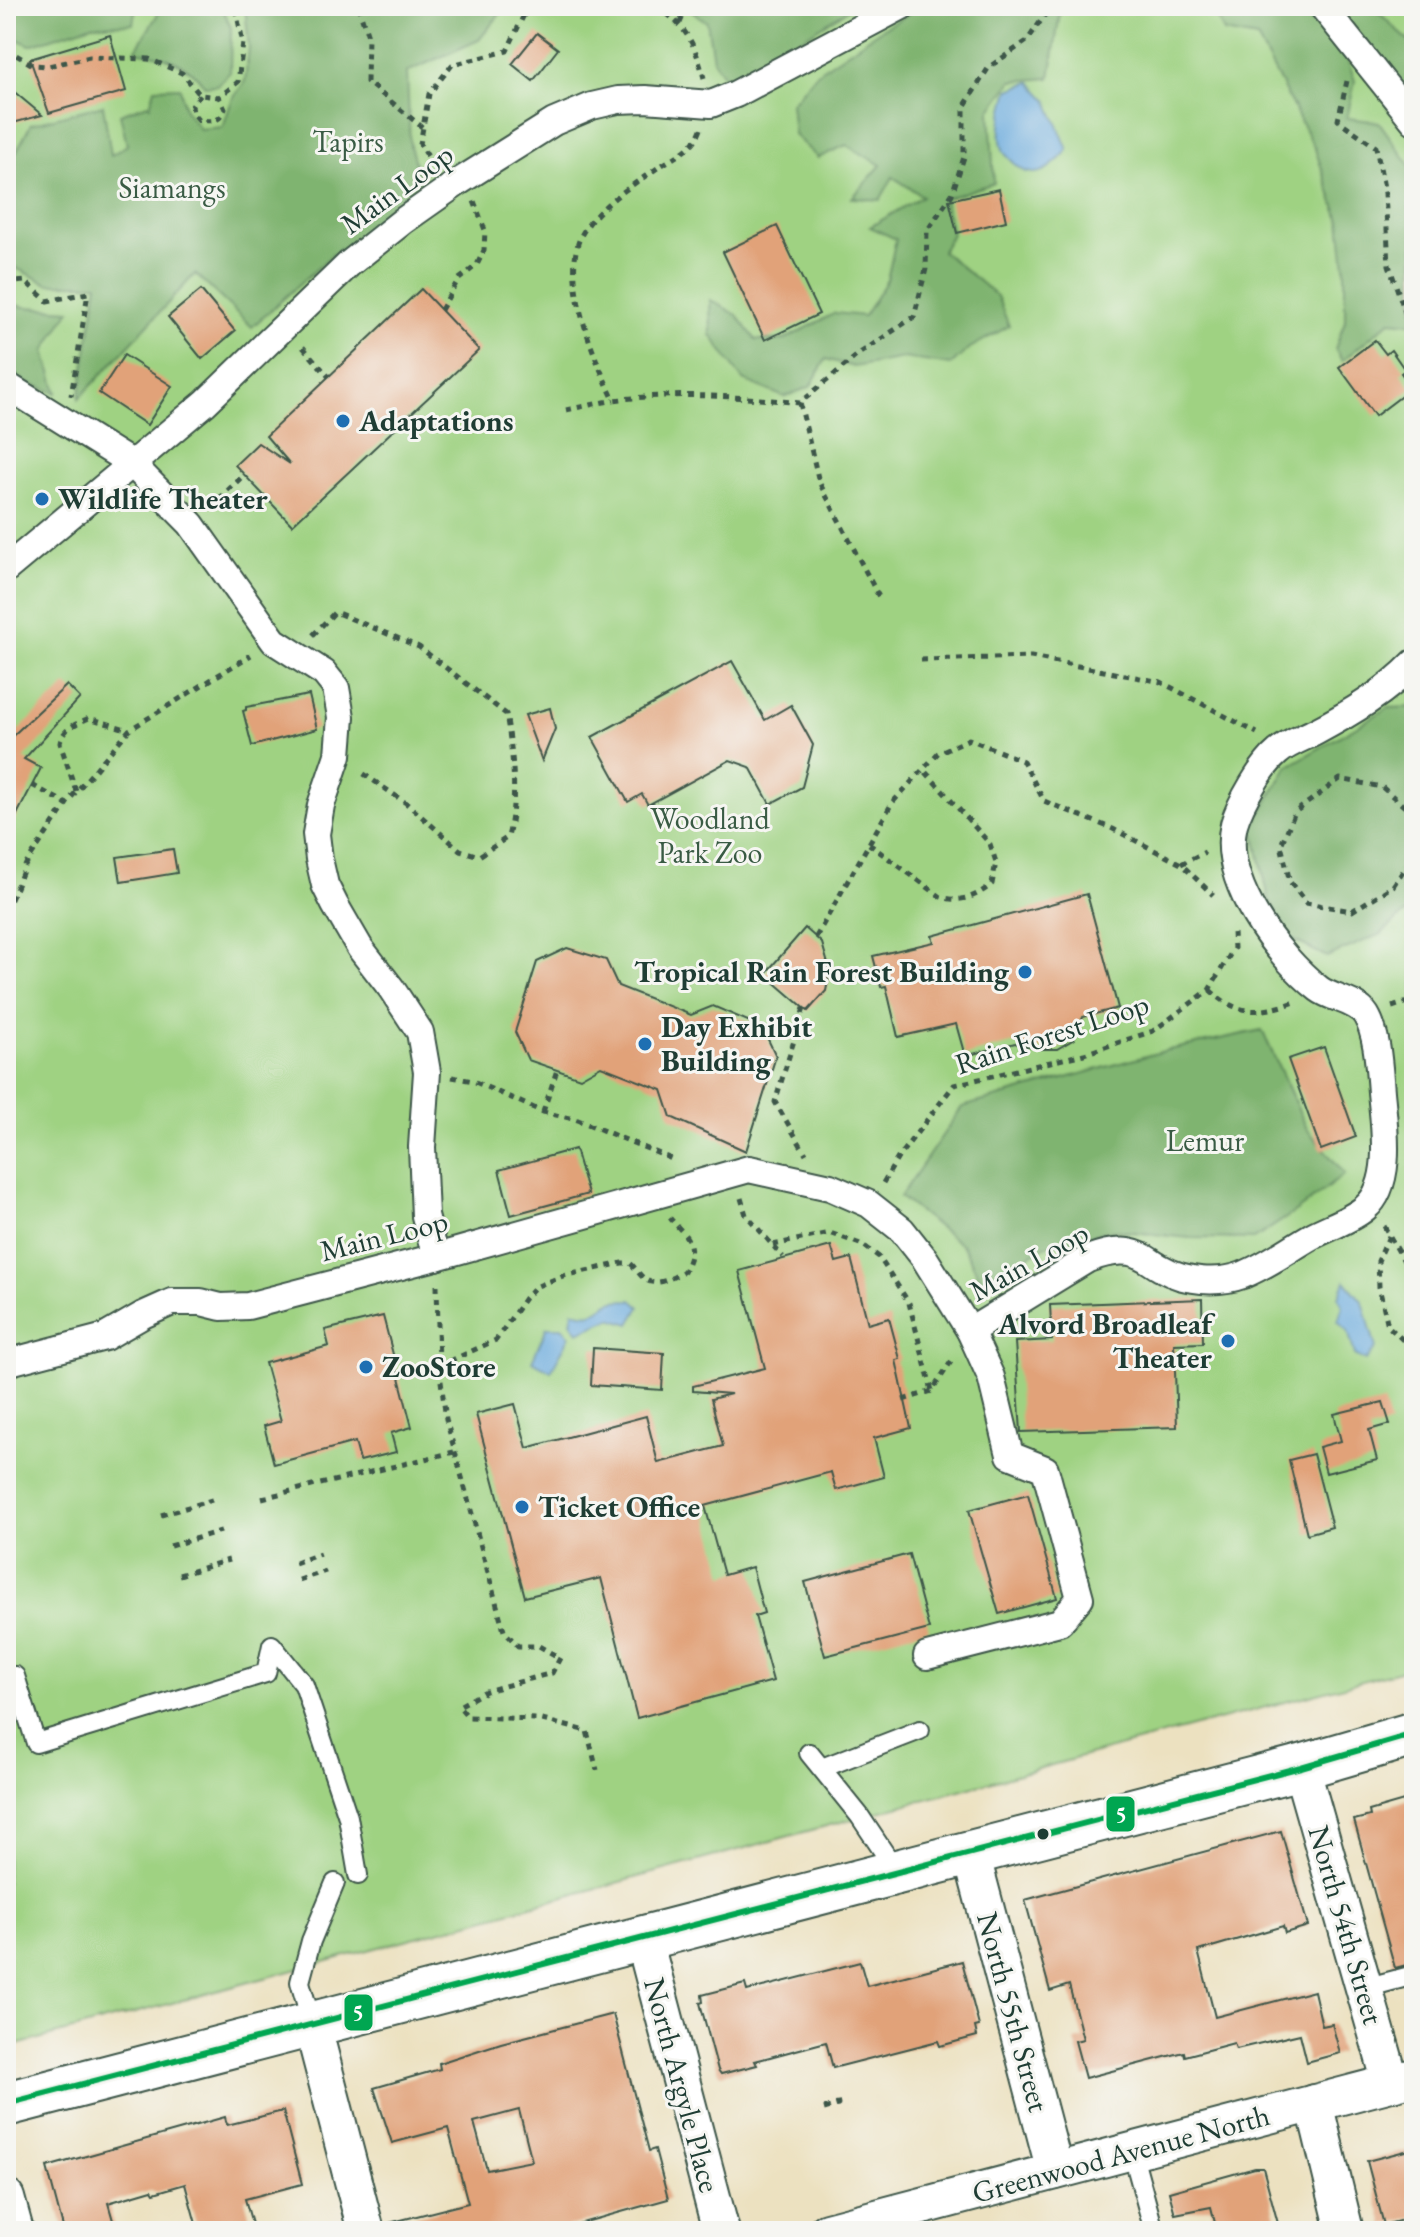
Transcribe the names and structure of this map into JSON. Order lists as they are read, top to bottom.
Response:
{
  "streets": {
    "street": [
      "Main Loop",
      "North 54th Street",
      "North 55th Street",
      "North Argyle Place",
      "Greenwood Avenue North"
    ],
    "path": ["Rain Forest Loop"]
  },
  "crossings": [
    ["Main Loop", "Rain Forest Loop"],
    ["North 54th Street", "Greenwood Avenue North"],
    ["North 55th Street", "Greenwood Avenue North"]
  ],
  "parks": [
    "Tapirs",
    "Siamangs",
    "Woodland Park Zoo",
    "Lemur"
  ],
  "places": [
    "Adaptations",
    "Wildlife Theater",
    "Tropical Rain Forest Building",
    "Day Exhibit Building",
    "Alvord Broadleaf Theater",
    "ZooStore",
    "Ticket Office"
  ],
  "lines": ["transit line 5"]
}
